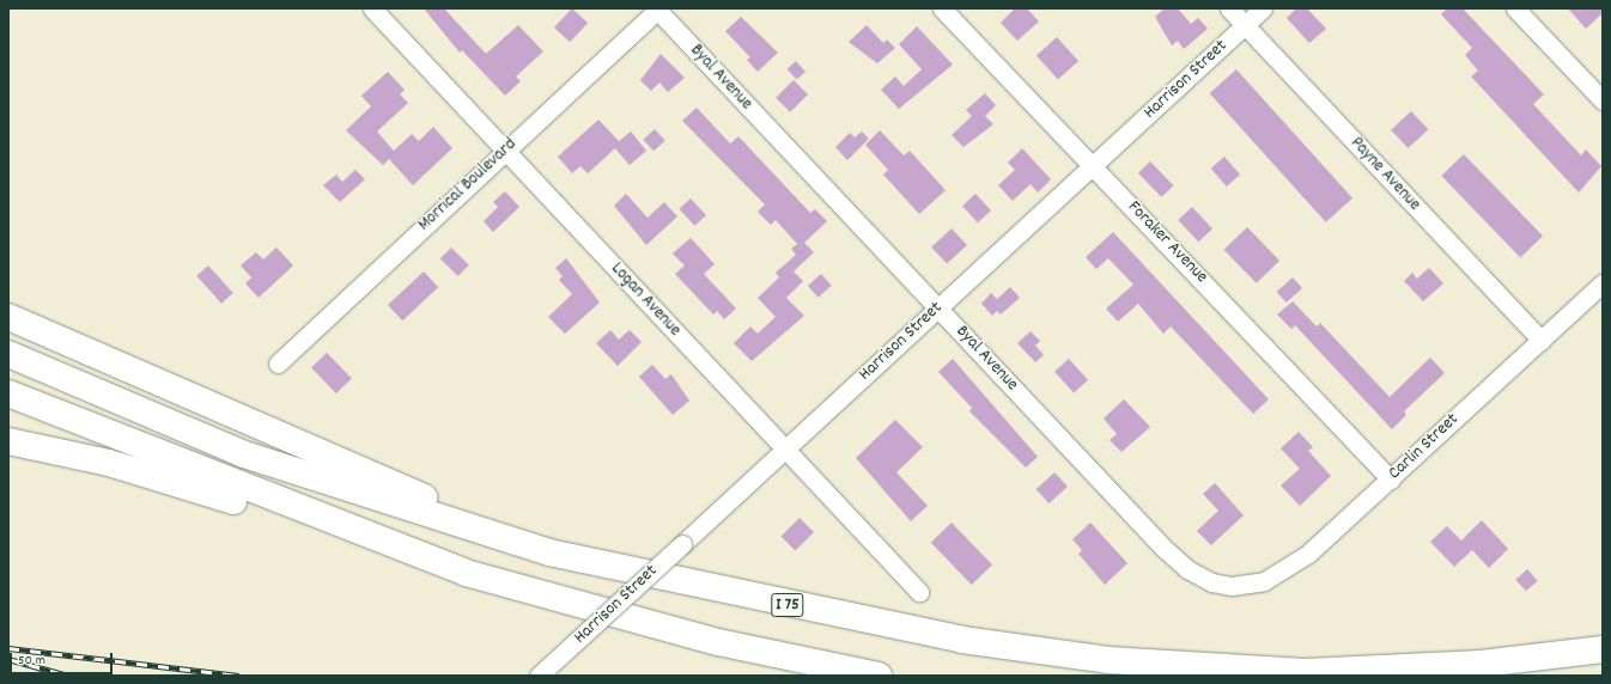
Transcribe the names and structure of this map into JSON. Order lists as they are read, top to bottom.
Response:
{
  "streets": {
    "highway": ["I 75"],
    "street": [
      "Byal Avenue",
      "Harrison Street",
      "Payne Avenue",
      "Morrical Boulevard",
      "Foraker Avenue",
      "Logan Avenue",
      "Carlin Street"
    ]
  },
  "crossings": [
    ["Byal Avenue", "Harrison Street"],
    ["Byal Avenue", "Morrical Boulevard"],
    ["Byal Avenue", "Carlin Street"],
    ["Harrison Street", "Payne Avenue"],
    ["Harrison Street", "Foraker Avenue"],
    ["Harrison Street", "Logan Avenue"],
    ["Payne Avenue", "Carlin Street"],
    ["Morrical Boulevard", "Logan Avenue"],
    ["Foraker Avenue", "Carlin Street"]
  ],
  "scale_bar": "50 m"
}
